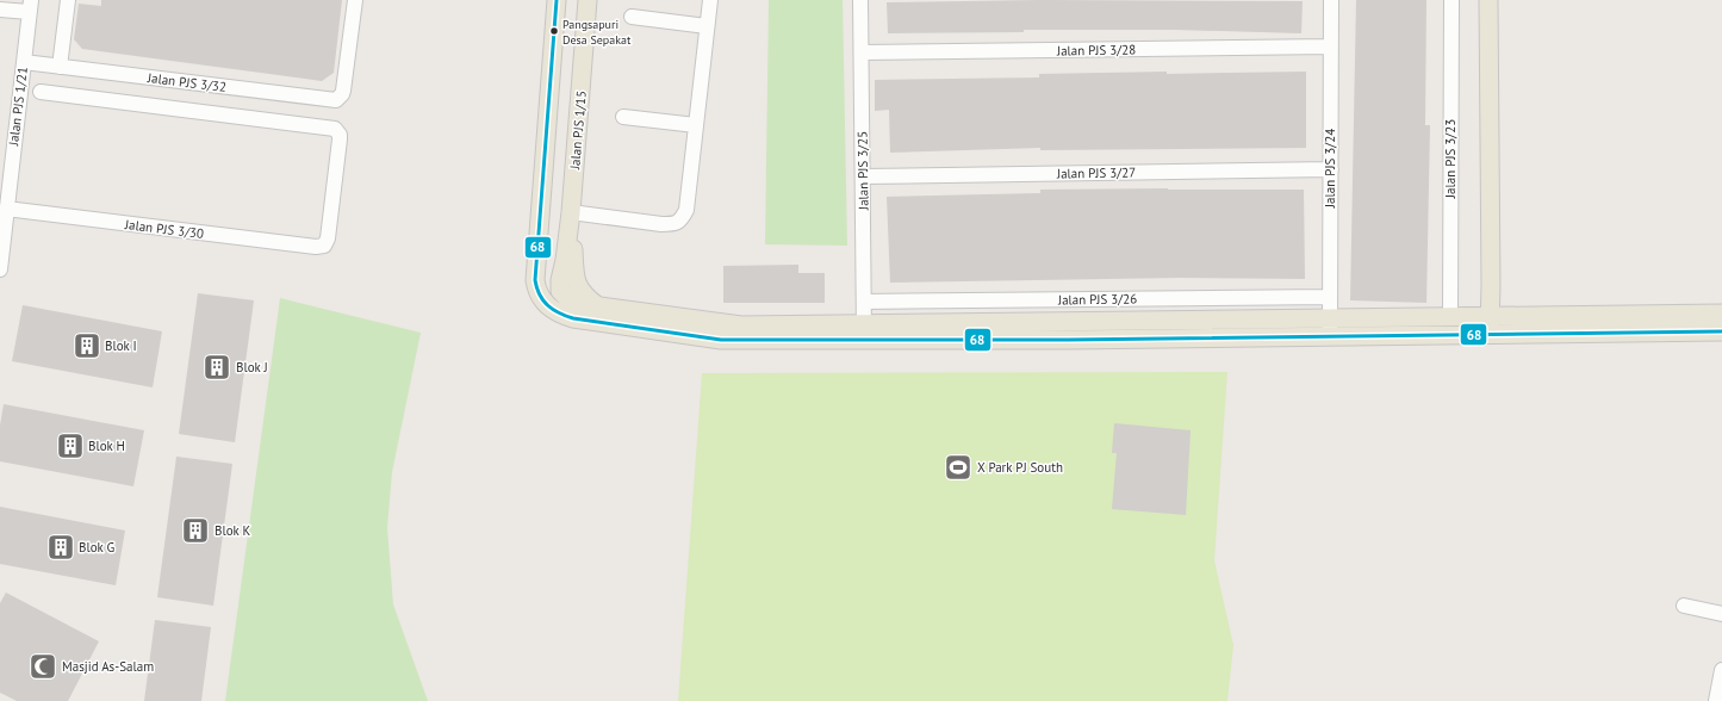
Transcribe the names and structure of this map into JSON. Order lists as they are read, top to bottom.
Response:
{
  "streets": {
    "main road": ["Jalan PJS 1/15"],
    "street": [
      "Jalan PJS 3/28",
      "Jalan PJS 3/32",
      "Jalan PJS 1/21",
      "Jalan PJS 3/23",
      "Jalan PJS 3/24",
      "Jalan PJS 3/25",
      "Jalan PJS 3/27",
      "Jalan PJS 3/30",
      "Jalan PJS 3/26"
    ]
  },
  "crossings": [
    ["Jalan PJS 3/28", "Jalan PJS 3/24"],
    ["Jalan PJS 3/28", "Jalan PJS 3/25"],
    ["Jalan PJS 3/32", "Jalan PJS 1/21"],
    ["Jalan PJS 1/21", "Jalan PJS 3/30"],
    ["Jalan PJS 3/24", "Jalan PJS 3/27"],
    ["Jalan PJS 3/24", "Jalan PJS 3/26"],
    ["Jalan PJS 3/25", "Jalan PJS 3/27"],
    ["Jalan PJS 3/25", "Jalan PJS 3/26"]
  ],
  "places": {
    "other": ["Pangsapuri Desa Sepakat"],
    "building": [
      "Blok I",
      "Blok J",
      "Blok H",
      "Blok K",
      "Blok G"
    ],
    "sports": ["X Park PJ South"],
    "mosque": ["Masjid As-Salam"]
  },
  "lines": ["transit line 68"]
}
